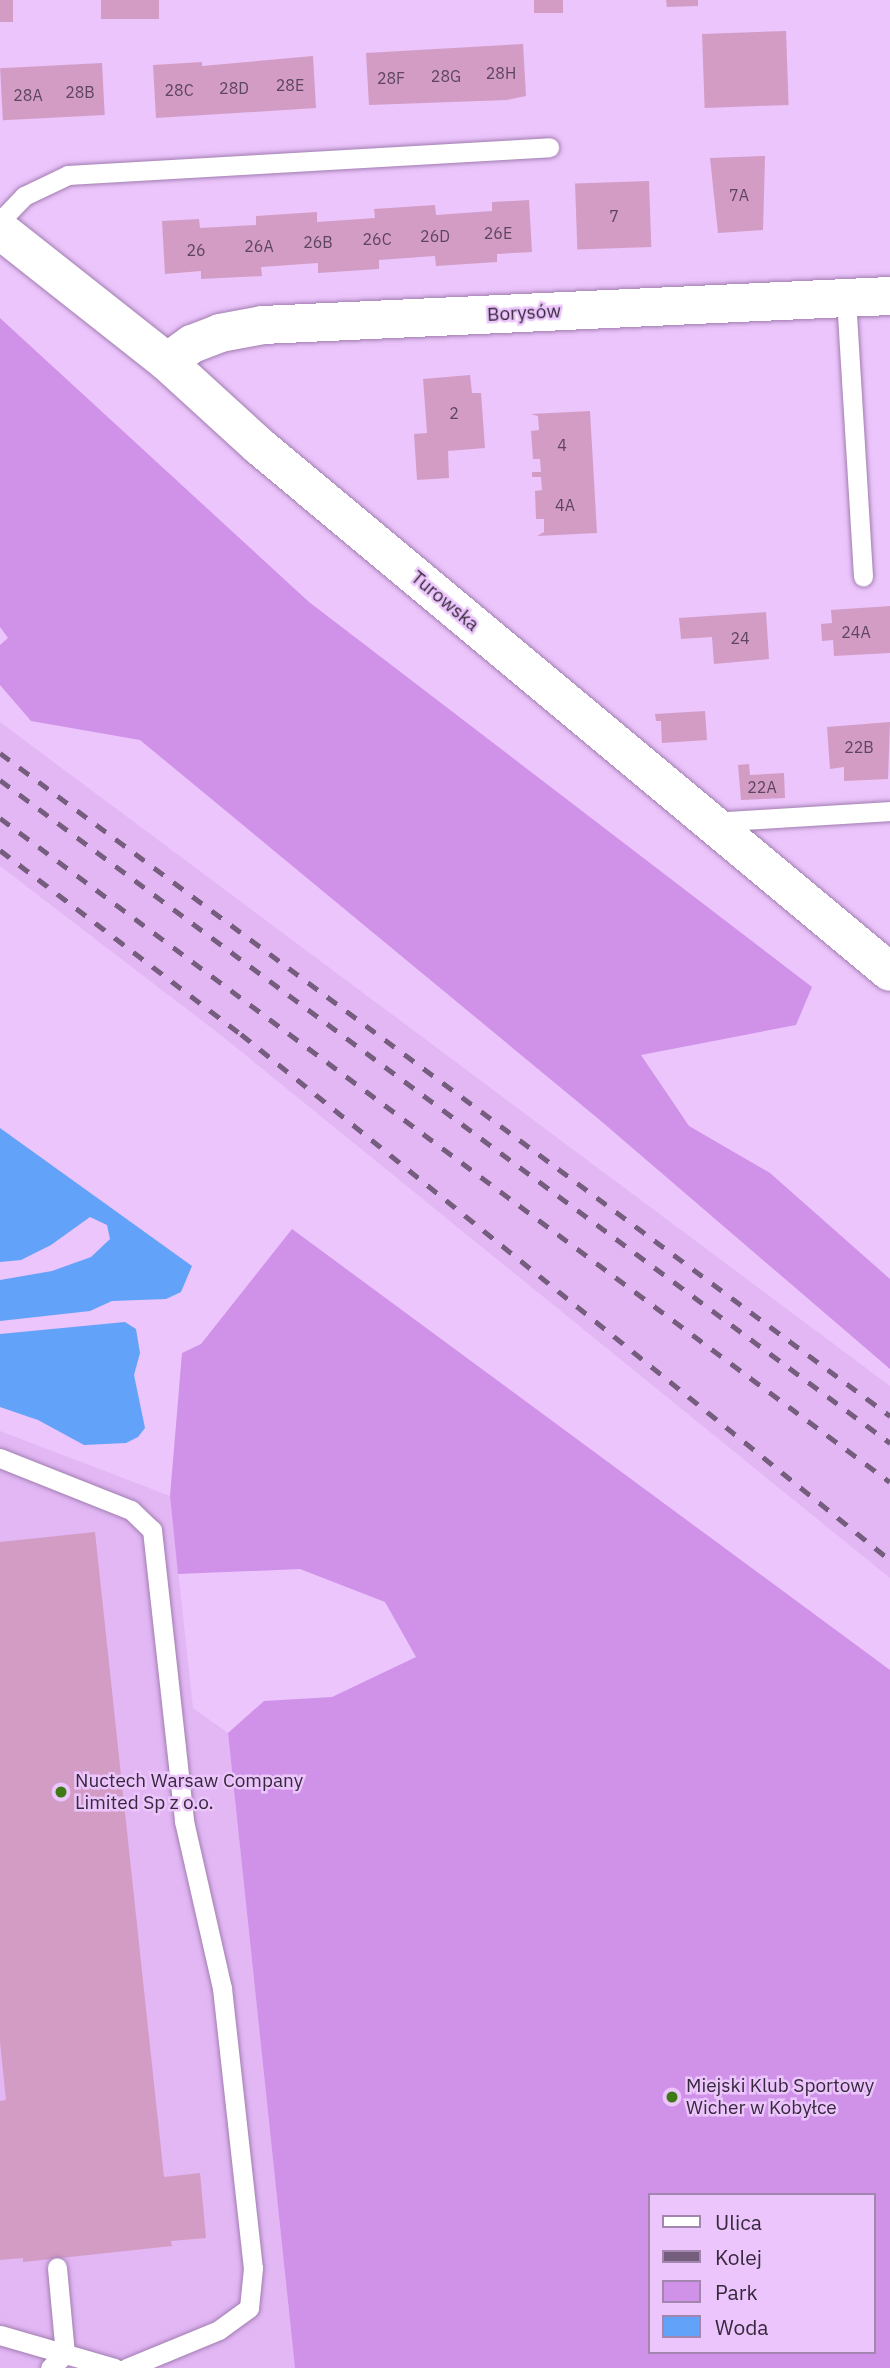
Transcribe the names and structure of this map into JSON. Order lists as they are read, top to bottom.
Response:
{
  "streets": {
    "street": ["Borysów", "Turowska"]
  },
  "crossings": [
    ["Borysów", "Turowska"]
  ],
  "places": ["Nuctech Warsaw Company Limited Sp z o.o.", "Miejski Klub Sportowy Wicher w Kobyłce"],
  "house_numbers": [
    "28H",
    "28G",
    "28F",
    "28E",
    "28D",
    "28C",
    "28B",
    "28A",
    "7A",
    "7",
    "26E",
    "26D",
    "26C",
    "26B",
    "26A",
    "26",
    "2",
    "4",
    "4A",
    "24A",
    "24",
    "22B",
    "22A"
  ],
  "legend": [
    "Ulica",
    "Kolej",
    "Park",
    "Woda"
  ]
}
